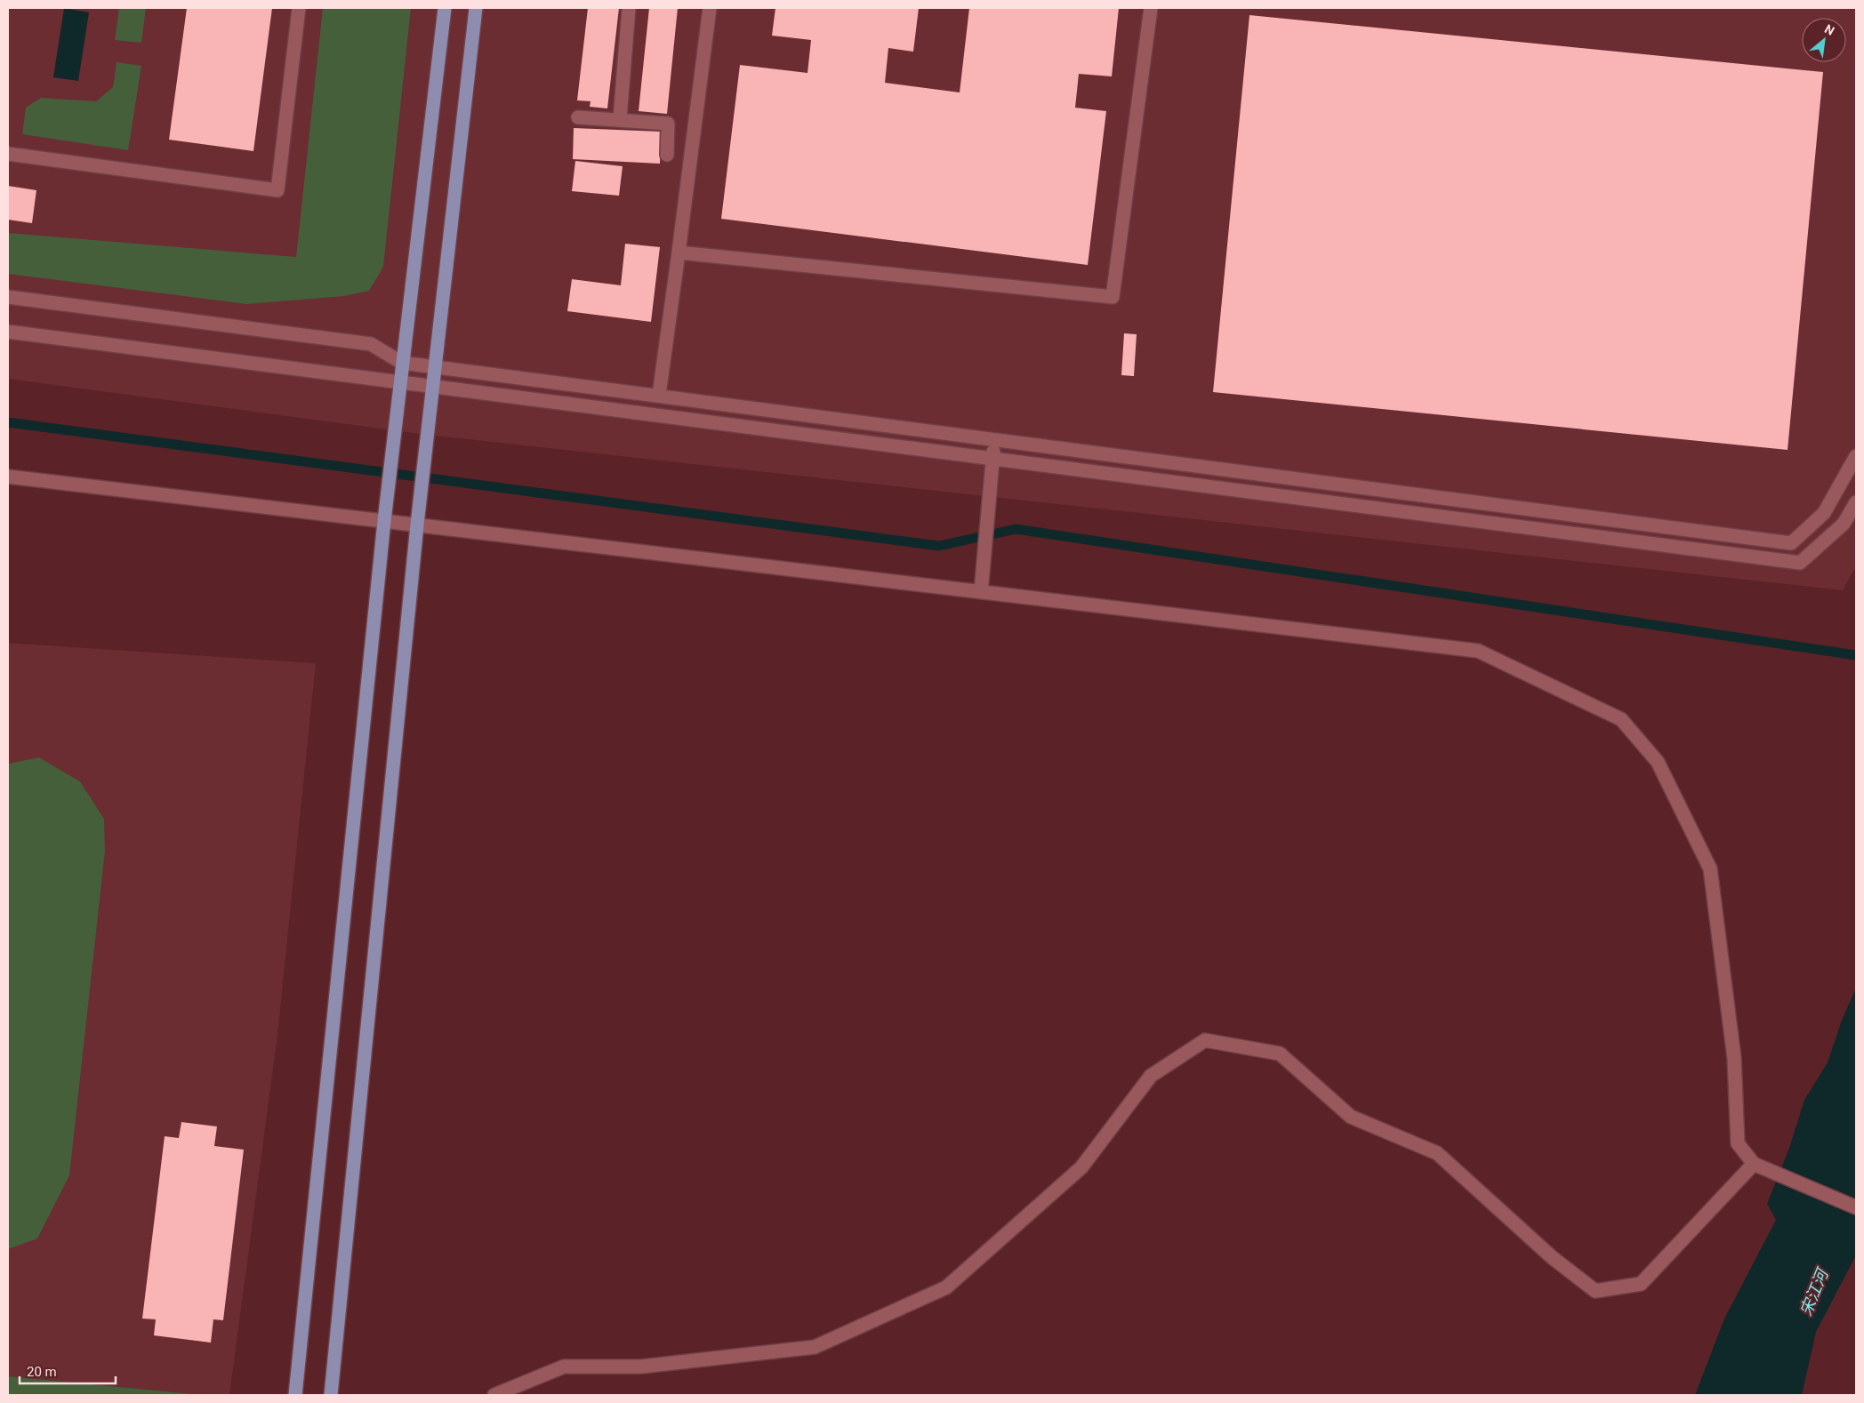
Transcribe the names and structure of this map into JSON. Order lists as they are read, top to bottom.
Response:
{
  "water": ["宋江河"],
  "scale_bar": "20 m",
  "north": "top right"
}
